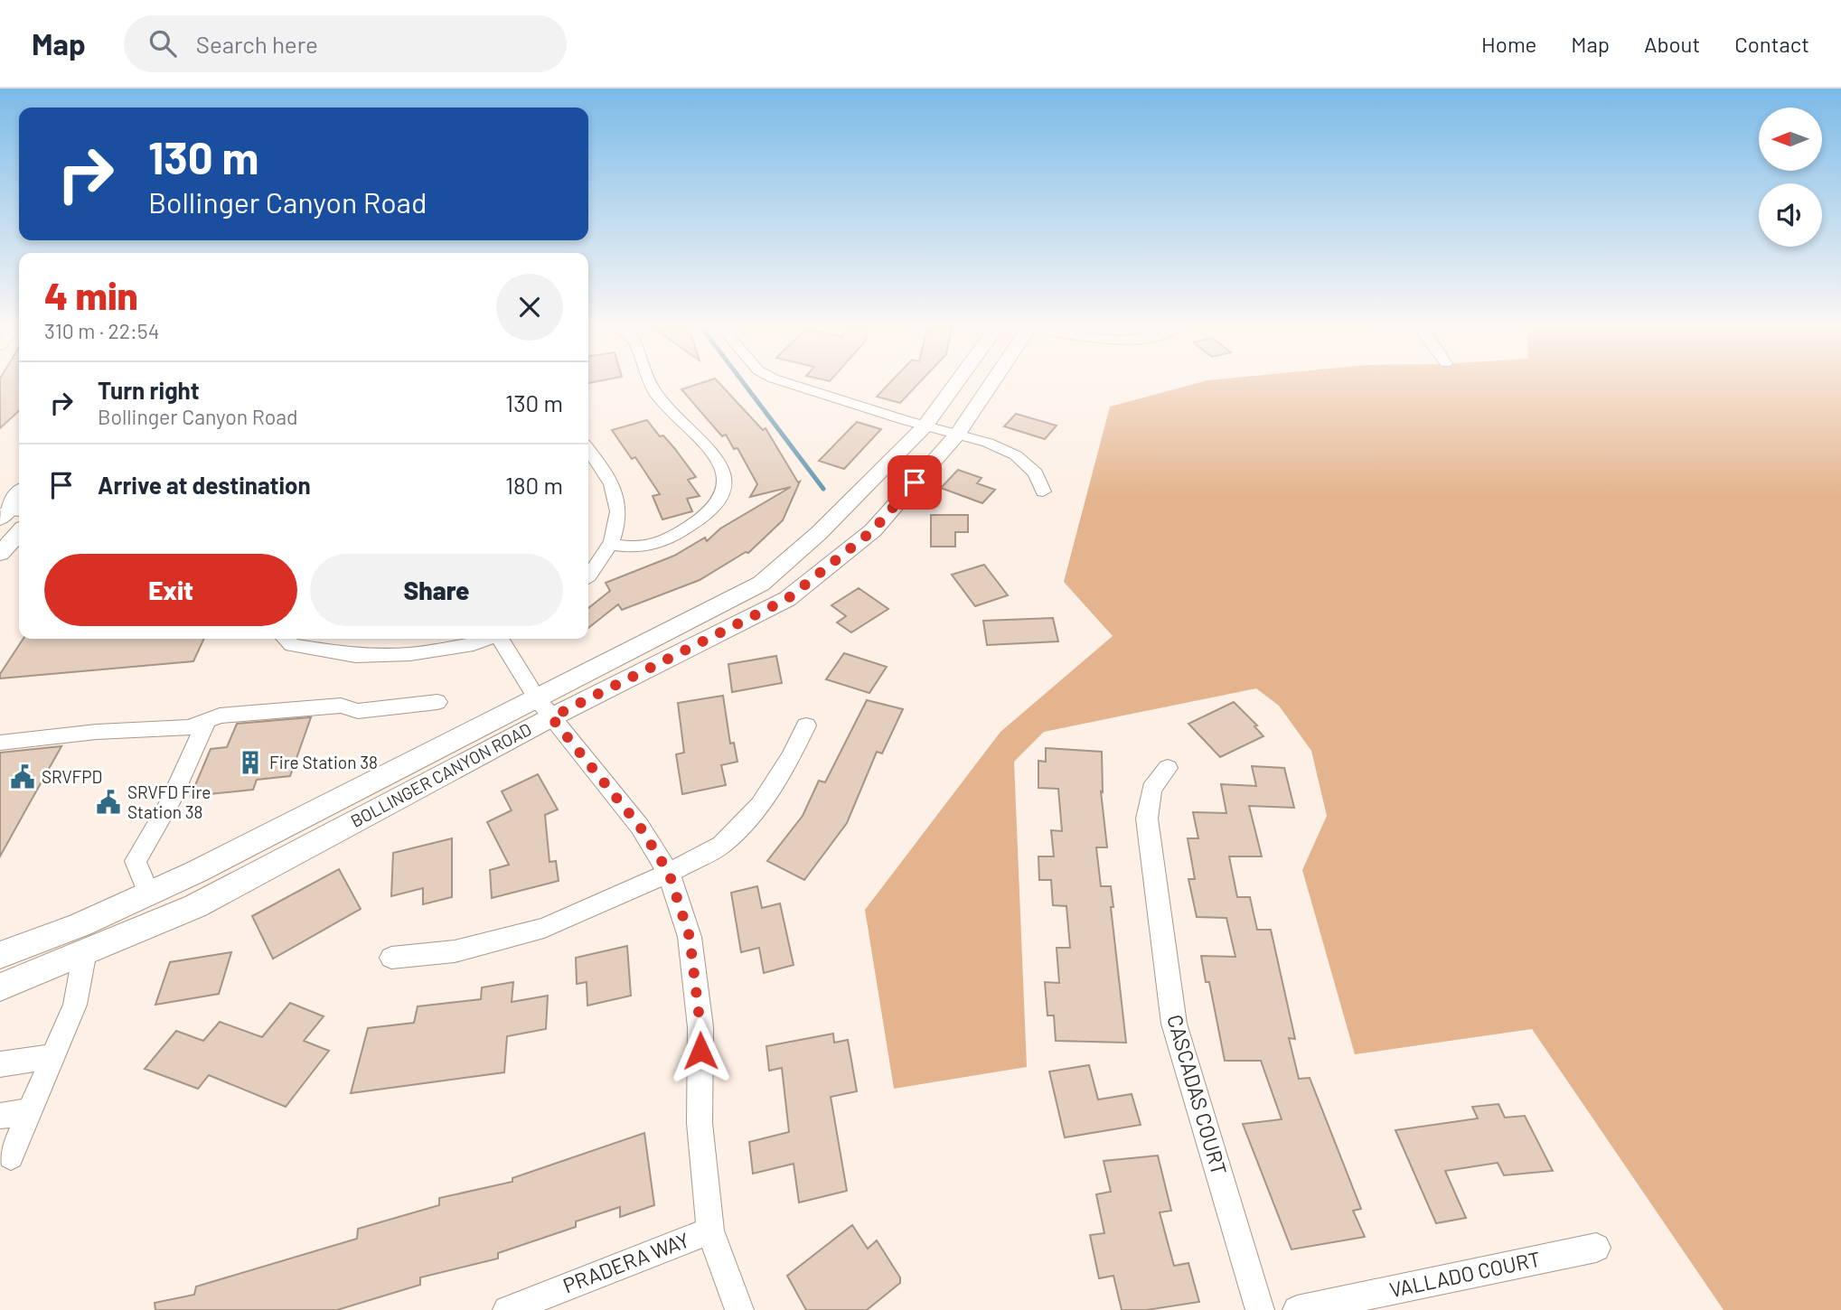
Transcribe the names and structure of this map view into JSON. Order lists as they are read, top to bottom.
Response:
{
  "streets": {
    "main road": ["BOLLINGER CANYON ROAD"],
    "street": ["CASCADAS COURT", "PRADERA WAY", "VALLADO COURT"]
  },
  "places": {
    "building": ["Fire Station 38"],
    "public building": ["SRVFPD", "SRVFD Fire Station 38"]
  },
  "north": "left",
  "page": {
    "header": "Map",
    "search": "Search here",
    "nav": [
      "Home",
      "Map",
      "About",
      "Contact"
    ],
    "turn": ["130 m", "Bollinger Canyon Road"],
    "heading": ["4 min", "310 m · 22:54"],
    "list": [
      {
        "name": "Turn right",
        "note": "Bollinger Canyon Road",
        "value": "130 m"
      },
      {
        "name": "Arrive at destination",
        "value": "180 m"
      }
    ],
    "buttons": ["Exit", "Share"]
  }
}
